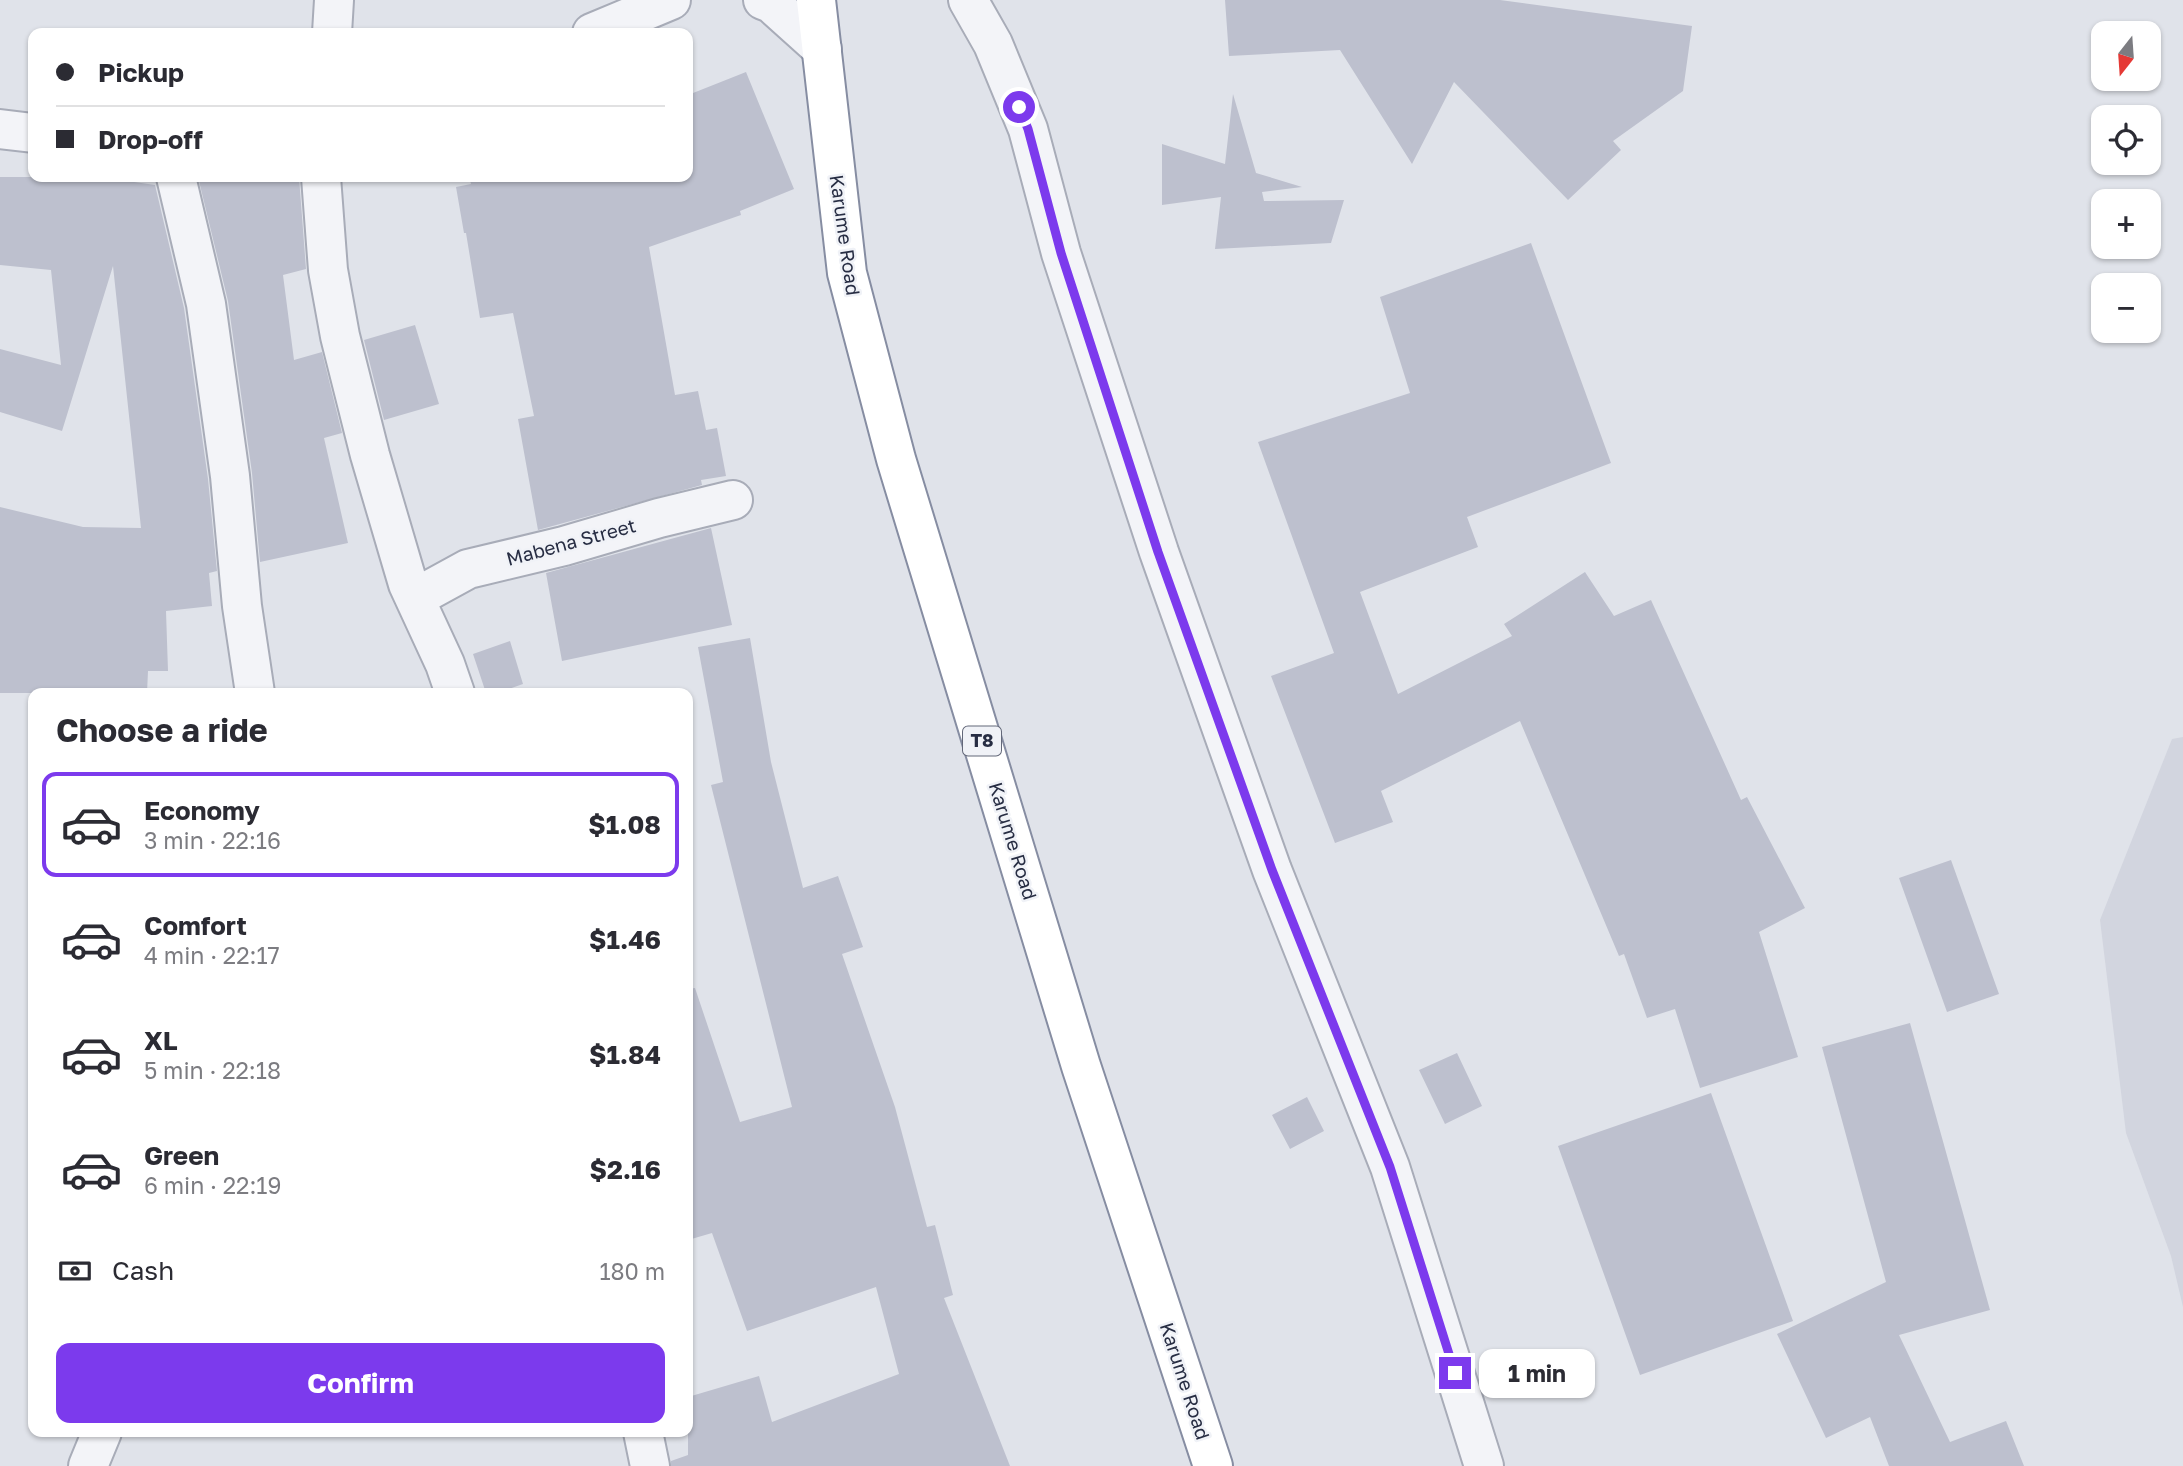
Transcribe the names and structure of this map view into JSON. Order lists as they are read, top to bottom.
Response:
{
  "streets": {
    "highway": ["Karume Road", "T8"],
    "street": ["Mabena Street"]
  },
  "north": "bottom",
  "page": {
    "map_buttons": ["+", "−"],
    "banner": ["Pickup", "Drop-off"],
    "heading": "Choose a ride",
    "list": [
      {
        "name": "Economy",
        "note": "3 min · 22:16",
        "value": "$1.08"
      },
      {
        "name": "Comfort",
        "note": "4 min · 22:17",
        "value": "$1.46"
      },
      {
        "name": "XL",
        "note": "5 min · 22:18",
        "value": "$1.84"
      },
      {
        "name": "Green",
        "note": "6 min · 22:19",
        "value": "$2.16"
      }
    ],
    "pay": ["Cash", "180 m"],
    "buttons": "Confirm",
    "bubble": "1 min"
  }
}
